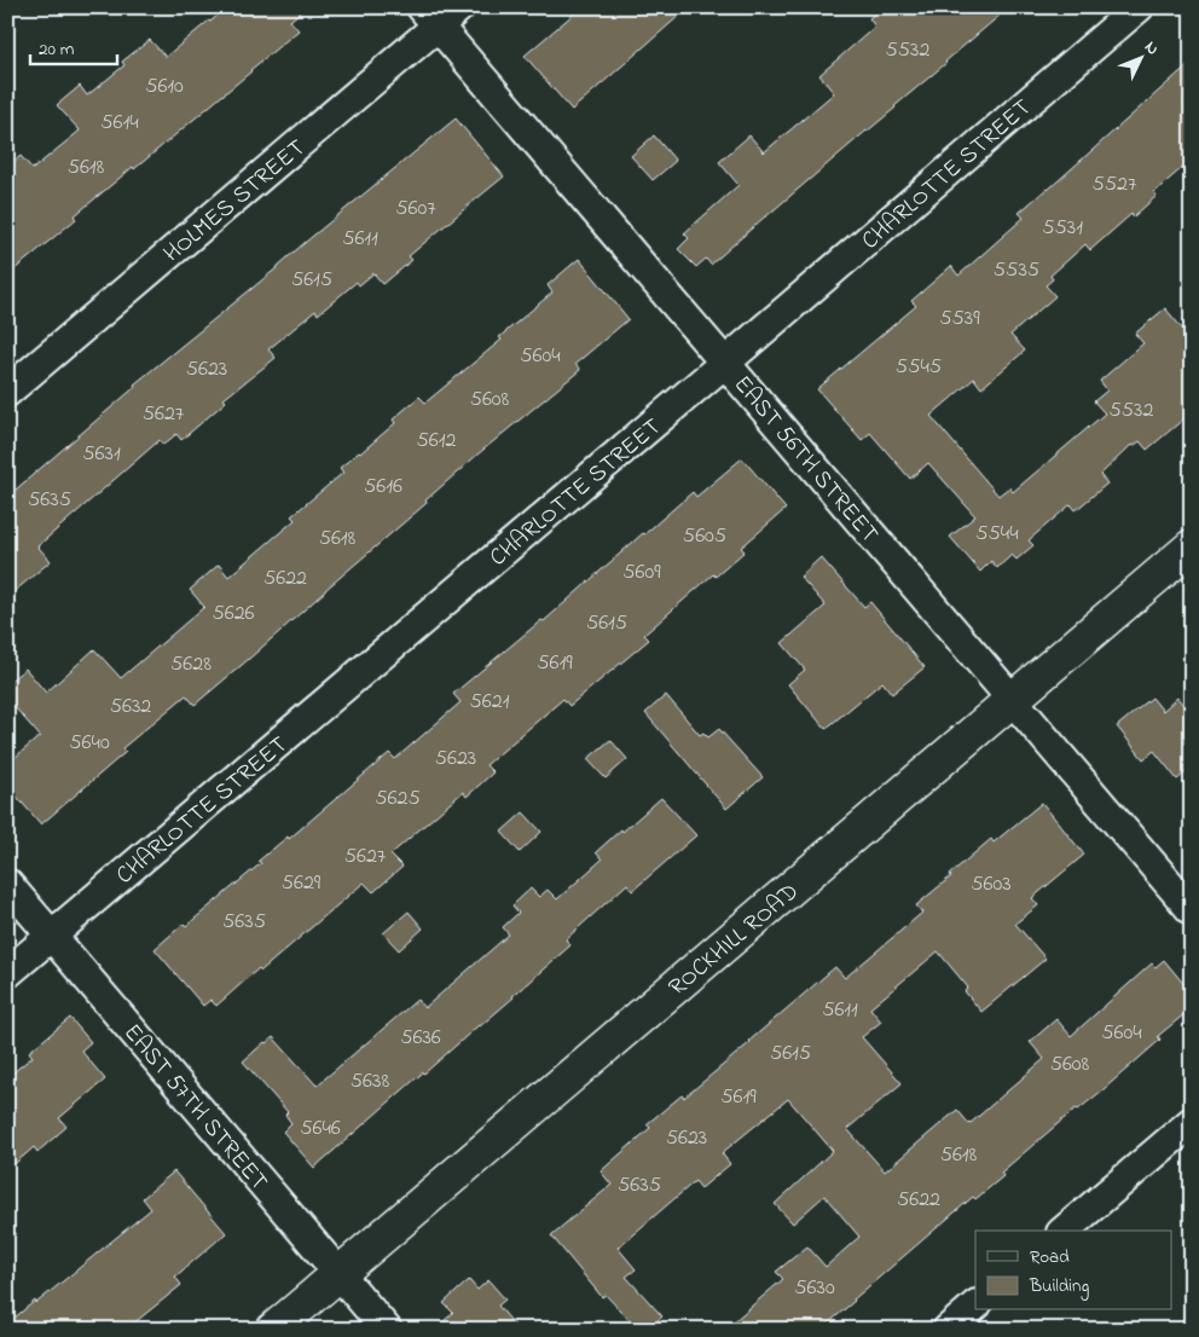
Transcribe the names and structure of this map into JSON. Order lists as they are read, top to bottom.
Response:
{
  "streets": {
    "main road": ["ROCKHILL ROAD"],
    "street": [
      "CHARLOTTE STREET",
      "HOLMES STREET",
      "EAST 56TH STREET",
      "EAST 57TH STREET"
    ]
  },
  "crossings": [
    ["CHARLOTTE STREET", "EAST 56TH STREET"],
    ["CHARLOTTE STREET", "EAST 57TH STREET"],
    ["HOLMES STREET", "EAST 56TH STREET"],
    ["EAST 56TH STREET", "ROCKHILL ROAD"],
    ["ROCKHILL ROAD", "EAST 57TH STREET"]
  ],
  "house_numbers": [
    "5532",
    "5610",
    "5614",
    "5618",
    "5527",
    "5607",
    "5531",
    "5611",
    "5535",
    "5615",
    "5539",
    "5604",
    "5545",
    "5623",
    "5608",
    "5532",
    "5627",
    "5612",
    "5631",
    "5616",
    "5635",
    "5544",
    "5605",
    "5618",
    "5609",
    "5622",
    "5626",
    "5615",
    "5619",
    "5628",
    "5621",
    "5632",
    "5640",
    "5623",
    "5625",
    "5627",
    "5629",
    "5603",
    "5635",
    "5611",
    "5604",
    "5636",
    "5615",
    "5608",
    "5638",
    "5619",
    "5646",
    "5623",
    "5618",
    "5635",
    "5622",
    "5630"
  ],
  "legend": ["Road", "Building"],
  "scale_bar": "20 m",
  "north": "top right"
}
